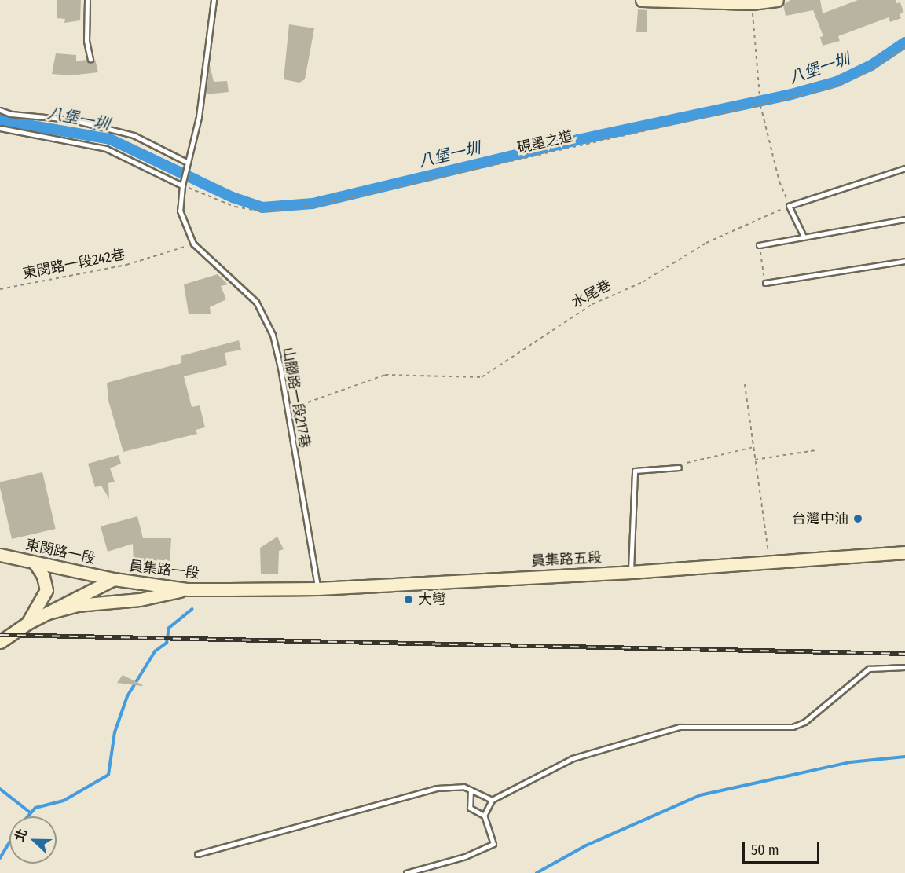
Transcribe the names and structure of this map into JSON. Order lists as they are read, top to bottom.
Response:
{
  "streets": {
    "main road": ["東閔路一段", "員集路五段", "員集路一段"],
    "lane": ["山腳路一段217巷"],
    "path": ["硯墨之道", "東閔路一段242巷", "水尾巷"]
  },
  "crossings": [
    ["硯墨之道", "山腳路一段217巷"],
    ["東閔路一段242巷", "山腳路一段217巷"],
    ["水尾巷", "山腳路一段217巷"],
    ["山腳路一段217巷", "員集路五段"],
    ["東閔路一段", "員集路一段"],
    ["員集路五段", "員集路一段"]
  ],
  "water": ["八堡一圳"],
  "places": ["台灣中油", "大彎"],
  "scale_bar": "50 m",
  "north": "left"
}
